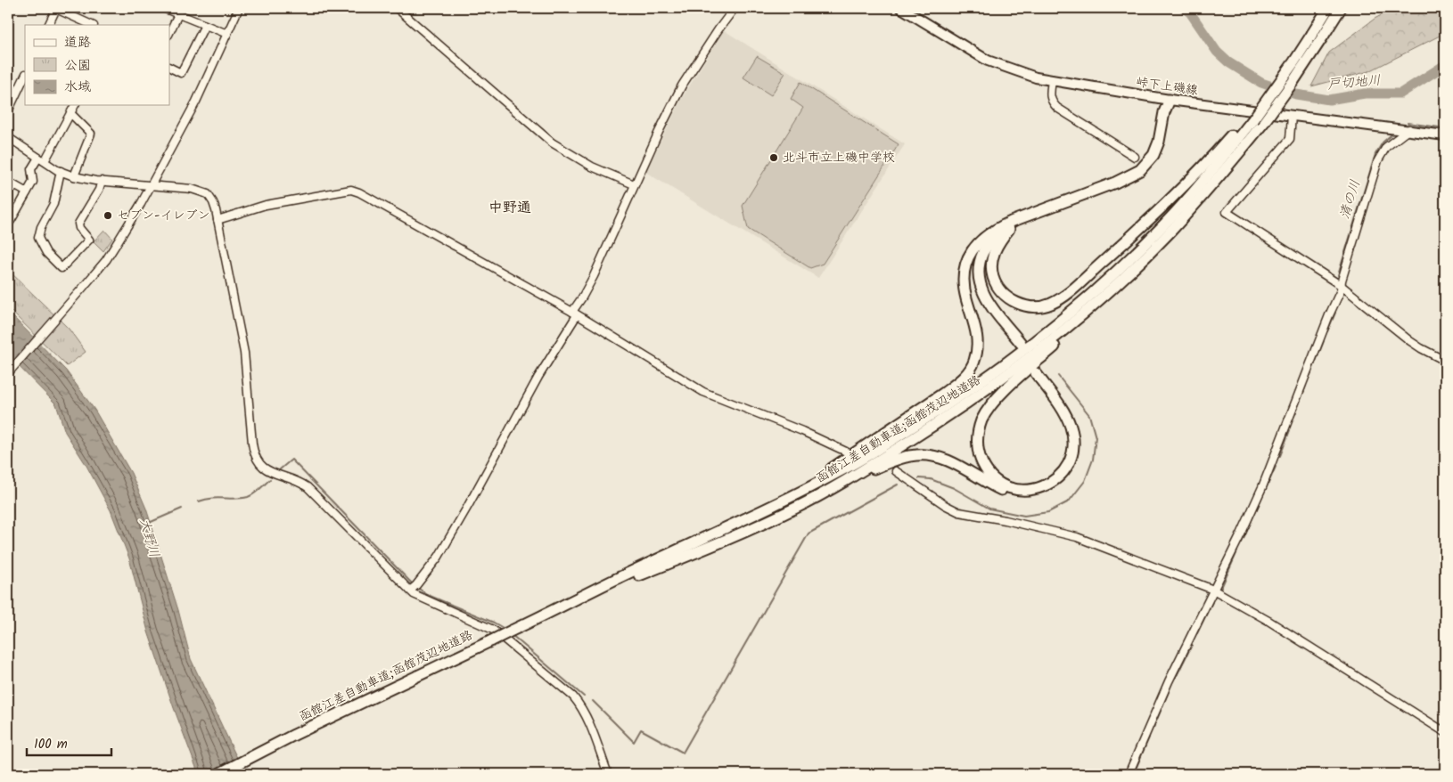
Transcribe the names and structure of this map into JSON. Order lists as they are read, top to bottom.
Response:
{
  "streets": {
    "highway": ["函館江差自動車道;函館茂辺地道路"],
    "main road": ["峠下上磯線"]
  },
  "districts": ["中野通"],
  "water": ["戸切地川", "清の川", "大野川"],
  "places": ["北斗市立上磯中学校", "セブン-イレブン"],
  "legend": ["道路", "公園", "水域"],
  "scale_bar": "100 m"
}
